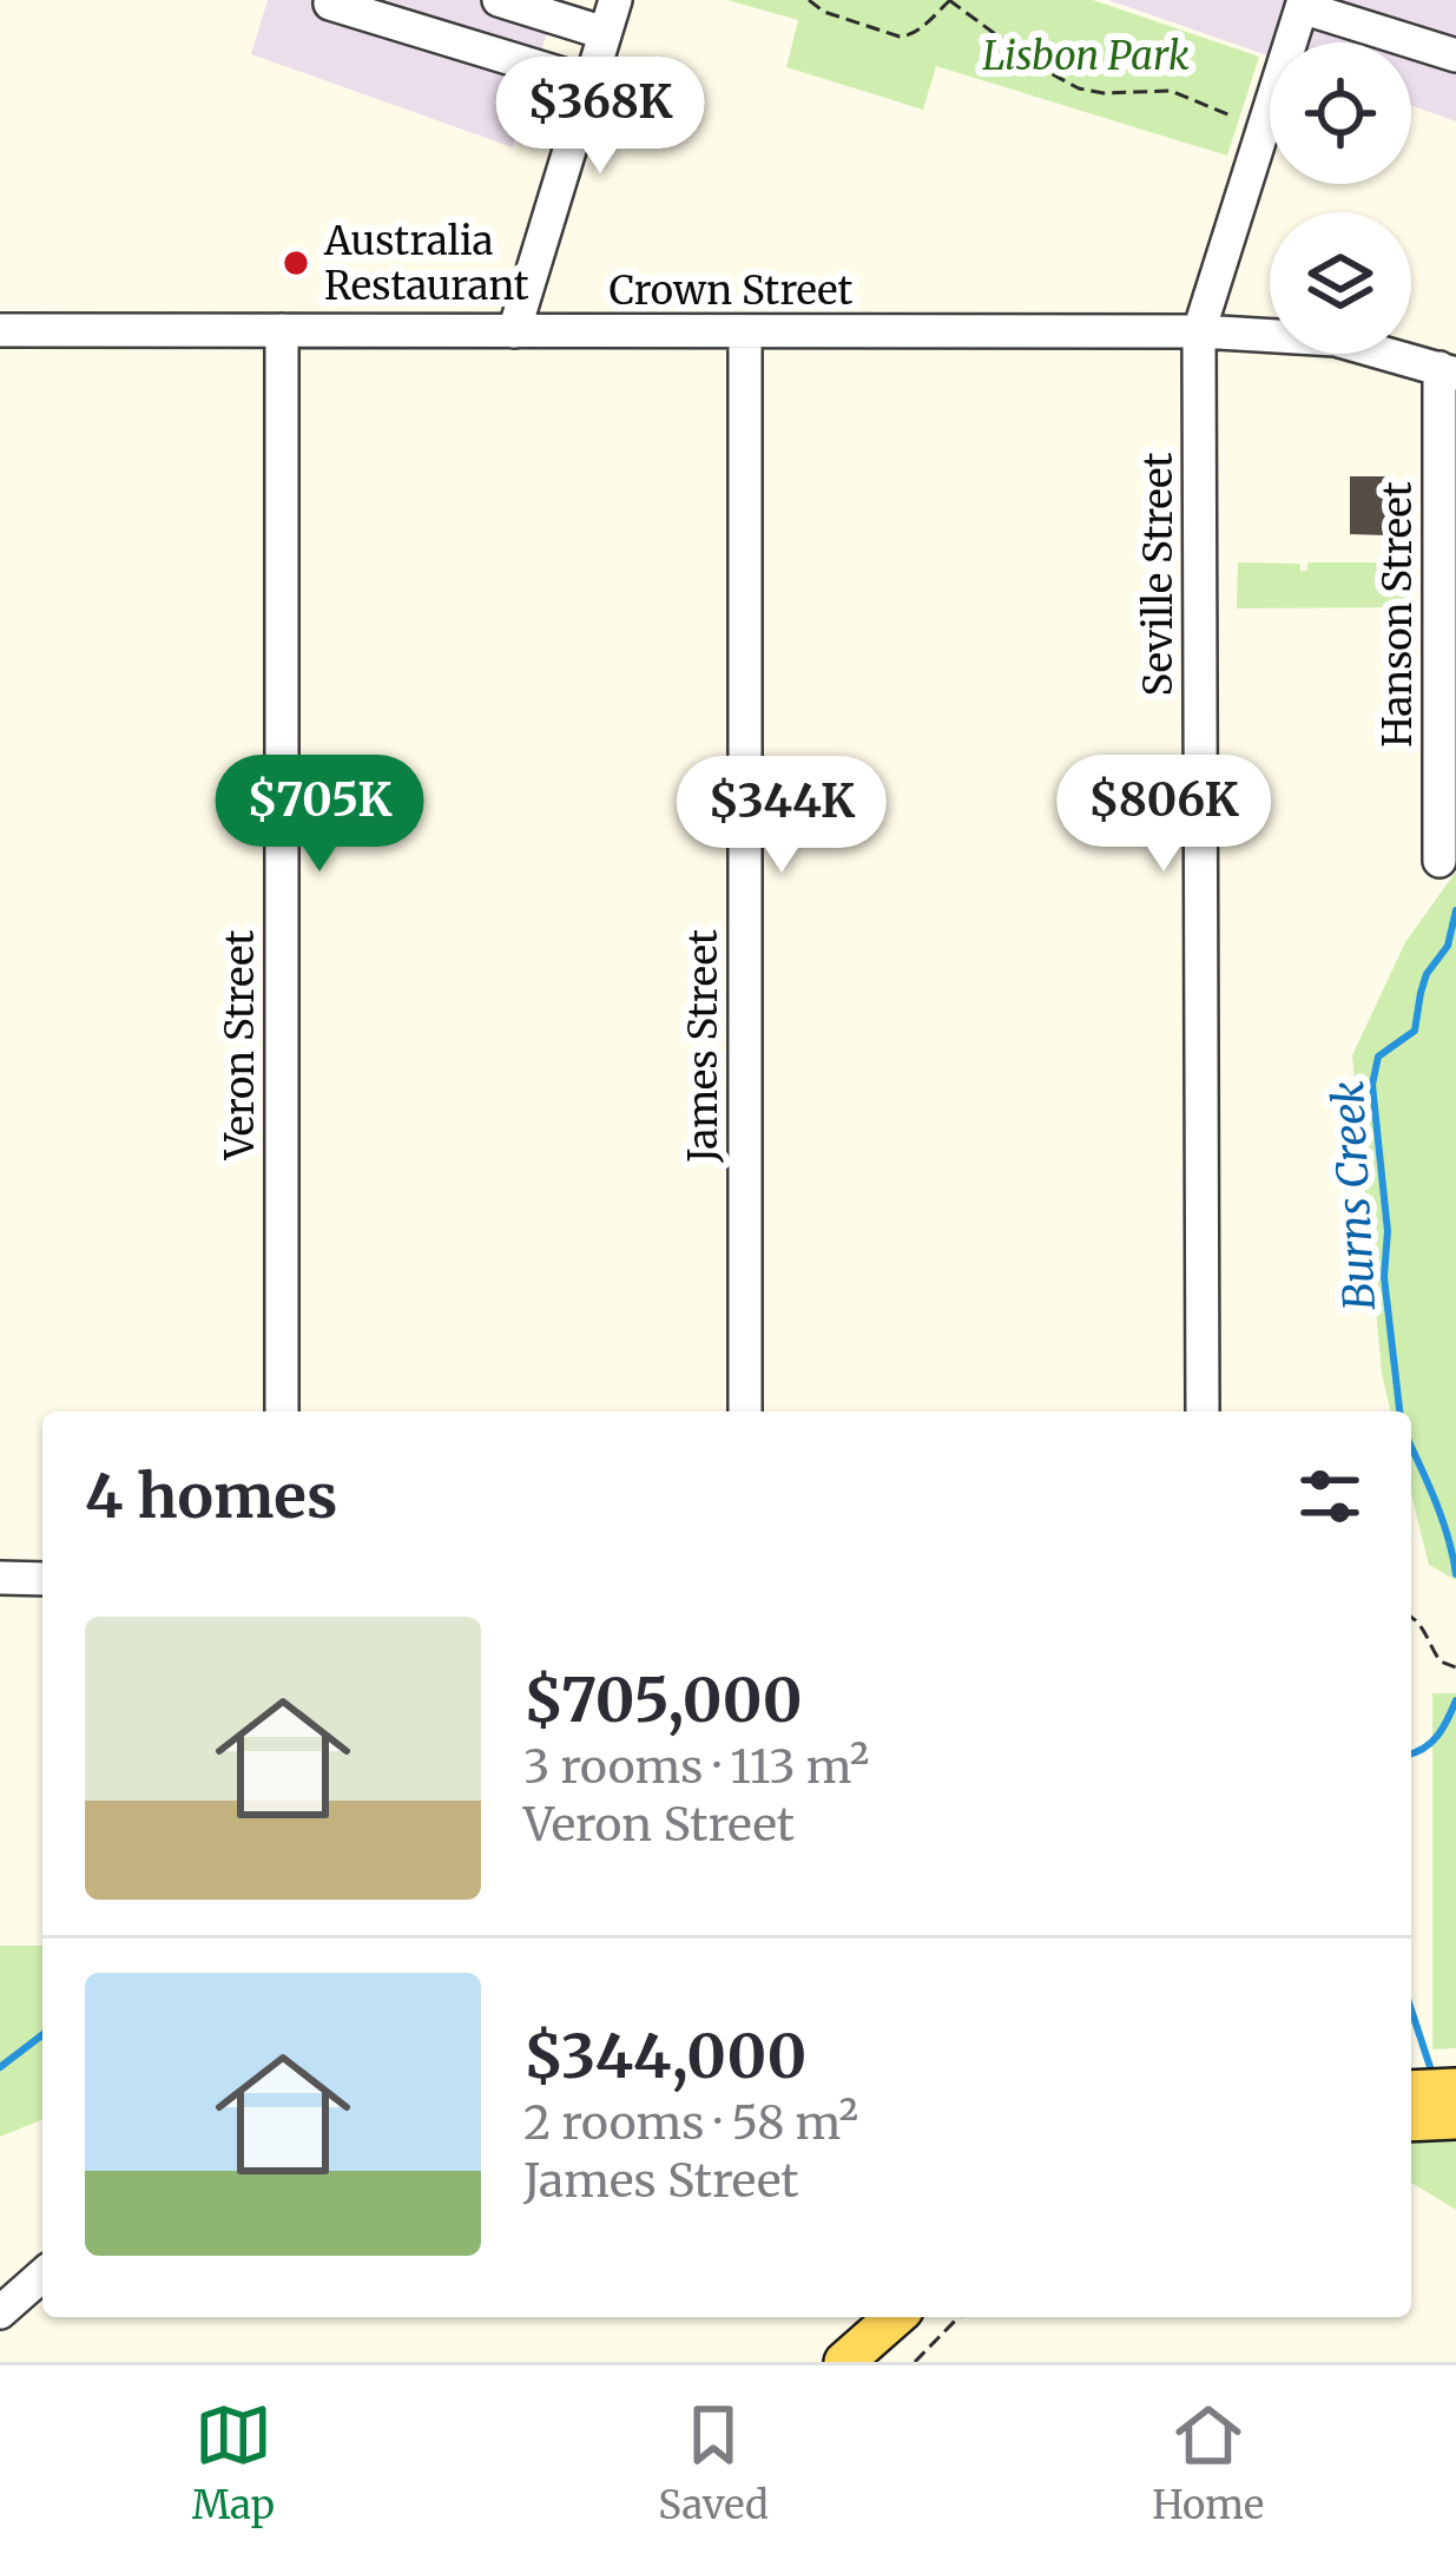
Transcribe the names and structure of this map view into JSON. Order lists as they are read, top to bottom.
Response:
{
  "streets": {
    "street": [
      "Crown Street",
      "Seville Street",
      "Hanson Street",
      "Veron Street",
      "James Street"
    ]
  },
  "crossings": [
    ["Crown Street", "Seville Street"],
    ["Crown Street", "Hanson Street"],
    ["Crown Street", "Veron Street"],
    ["Crown Street", "James Street"]
  ],
  "water": ["Burns Creek"],
  "parks": ["Lisbon Park"],
  "places": ["Australia Restaurant"],
  "page": {
    "price": [
      "$368K",
      "$705K",
      "$806K",
      "$344K"
    ],
    "heading": "4 homes",
    "list": [
      {
        "name": "$705,000",
        "note": "3 rooms · 113 m² · Veron Street"
      },
      {
        "name": "$344,000",
        "note": "2 rooms · 58 m² · James Street"
      }
    ],
    "tabs": ["Map", "Saved", "Home"]
  }
}
